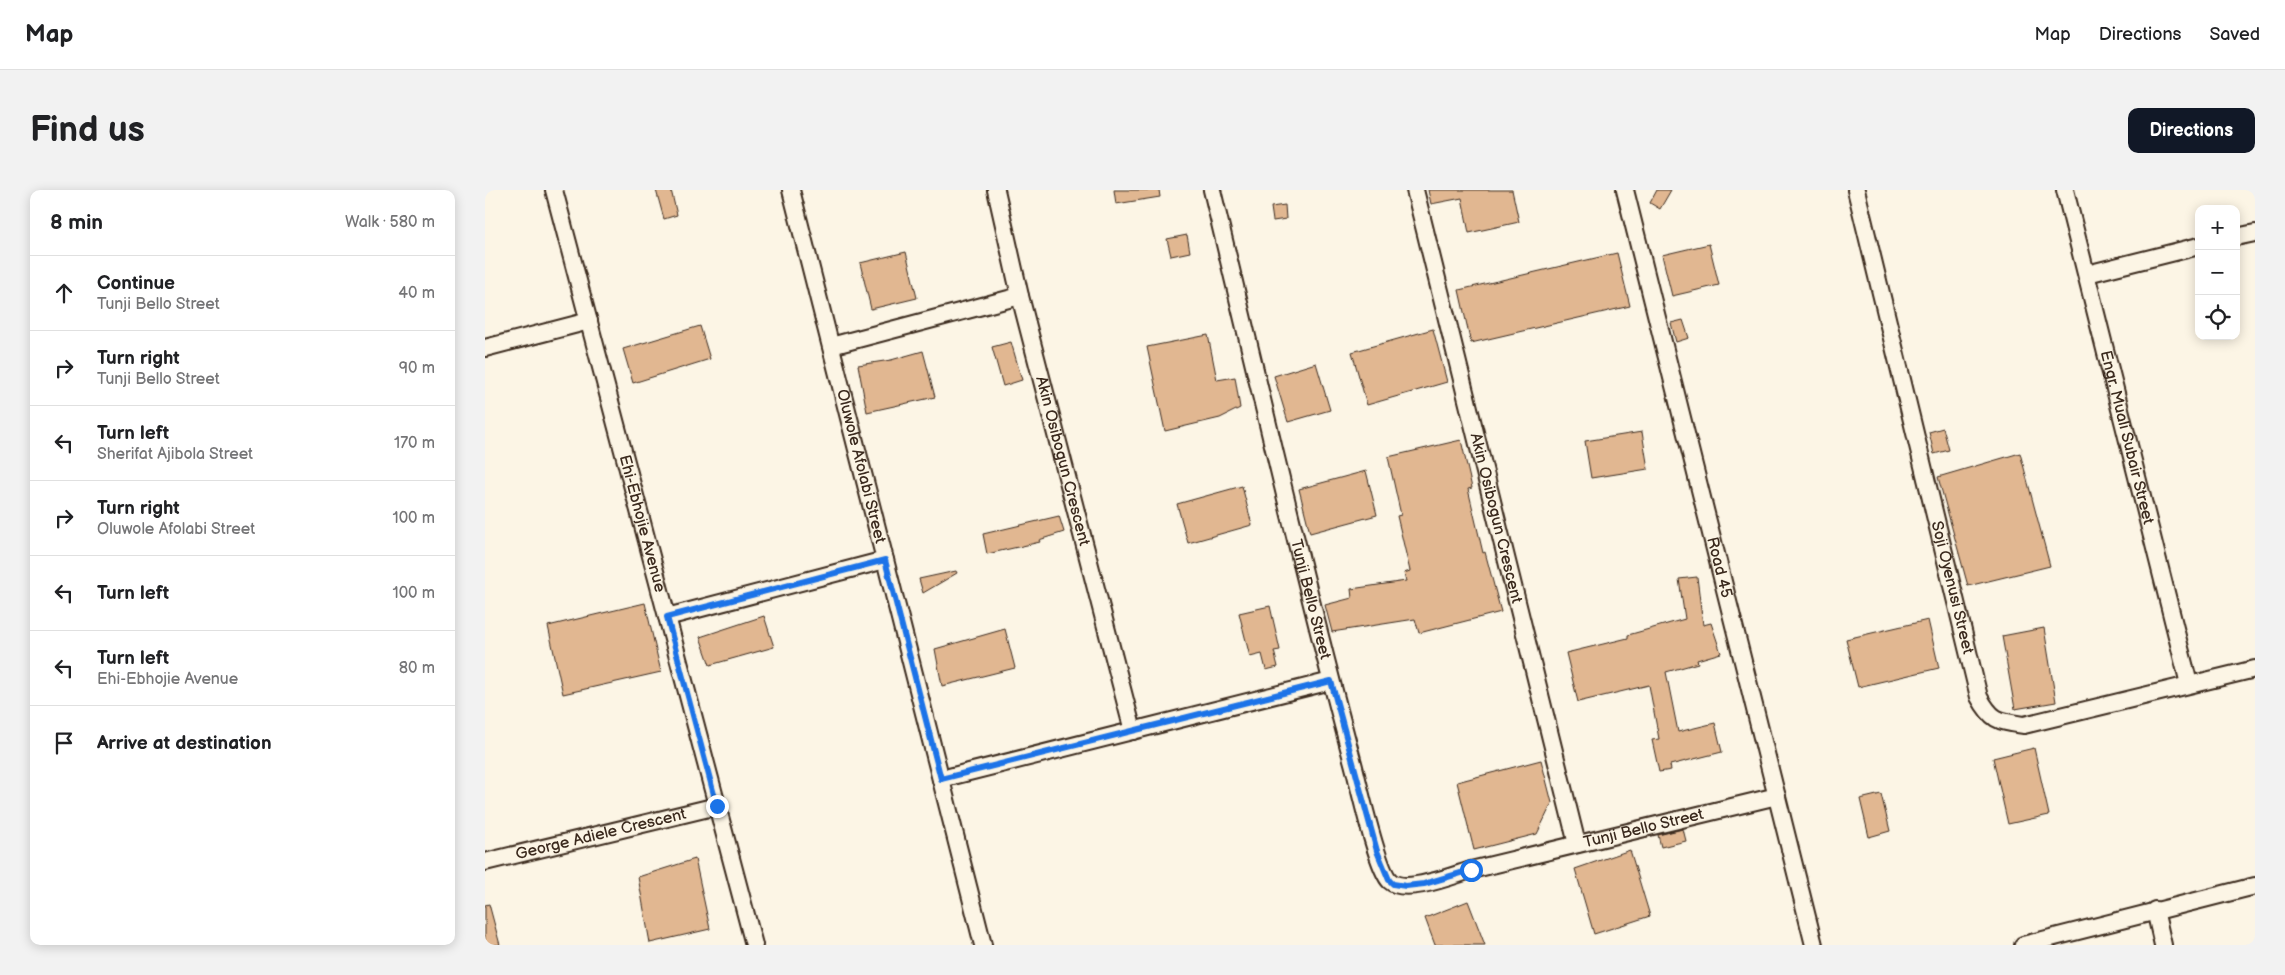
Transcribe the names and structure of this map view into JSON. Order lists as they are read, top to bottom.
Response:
{
  "streets": {
    "street": [
      "Engr. Muali Subair Street",
      "Akin Osibogun Crescent",
      "Oluwole Afolabi Street",
      "Ehi-Ebhojie Avenue",
      "Road 45",
      "Soji Oyenusi Street",
      "Tunji Bello Street",
      "George Adiele Crescent"
    ]
  },
  "crossings": [
    ["Engr. Muali Subair Street", "Soji Oyenusi Street"],
    ["Akin Osibogun Crescent", "Tunji Bello Street"],
    ["Ehi-Ebhojie Avenue", "George Adiele Crescent"],
    ["Road 45", "Tunji Bello Street"]
  ],
  "page": {
    "header": "Map",
    "nav": ["Map", "Directions", "Saved"],
    "buttons": "Directions",
    "title": "Find us",
    "heading": ["8 min", "Walk · 580 m"],
    "map_buttons": ["+", "−"],
    "list": [
      ["Continue", "Tunji Bello Street", "40 m"],
      ["Turn right", "Tunji Bello Street", "90 m"],
      ["Turn left", "Sherifat Ajibola Street", "170 m"],
      ["Turn right", "Oluwole Afolabi Street", "100 m"],
      ["Turn left", "100 m"],
      ["Turn left", "Ehi-Ebhojie Avenue", "80 m"],
      "Arrive at destination"
    ]
  }
}
